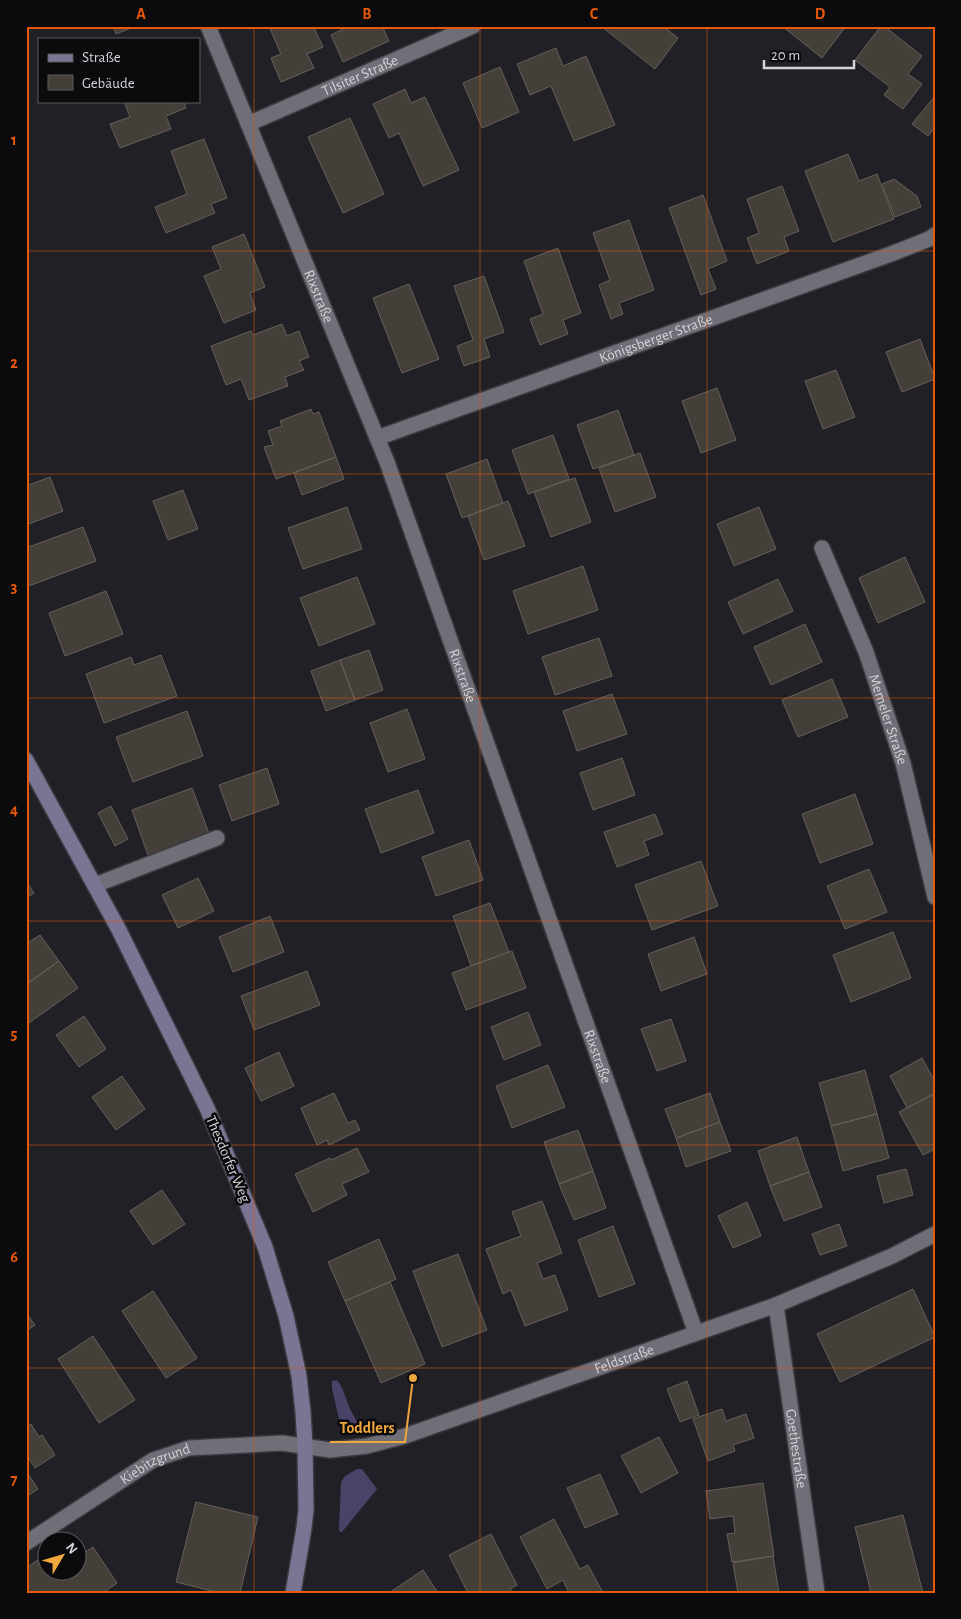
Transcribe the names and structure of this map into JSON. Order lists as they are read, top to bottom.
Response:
{
  "streets": {
    "street": [
      "Tilsiter Straße",
      "Rixstraße",
      "Königsberger Straße",
      "Memeler Straße",
      "Thesdorfer Weg",
      "Feldstraße",
      "Goethestraße",
      "Kiebitzgrund"
    ]
  },
  "crossings": [
    ["Tilsiter Straße", "Rixstraße"],
    ["Rixstraße", "Königsberger Straße"],
    ["Rixstraße", "Feldstraße"],
    ["Thesdorfer Weg", "Feldstraße"],
    ["Thesdorfer Weg", "Kiebitzgrund"],
    ["Feldstraße", "Goethestraße"],
    ["Feldstraße", "Kiebitzgrund"]
  ],
  "places": ["Toddlers"],
  "legend": ["Straße", "Gebäude"],
  "scale_bar": "20 m",
  "north": "top right",
  "grid": {
    "columns": [
      "A",
      "B",
      "C",
      "D"
    ],
    "rows": [
      "1",
      "2",
      "3",
      "4",
      "5",
      "6",
      "7"
    ]
  }
}
